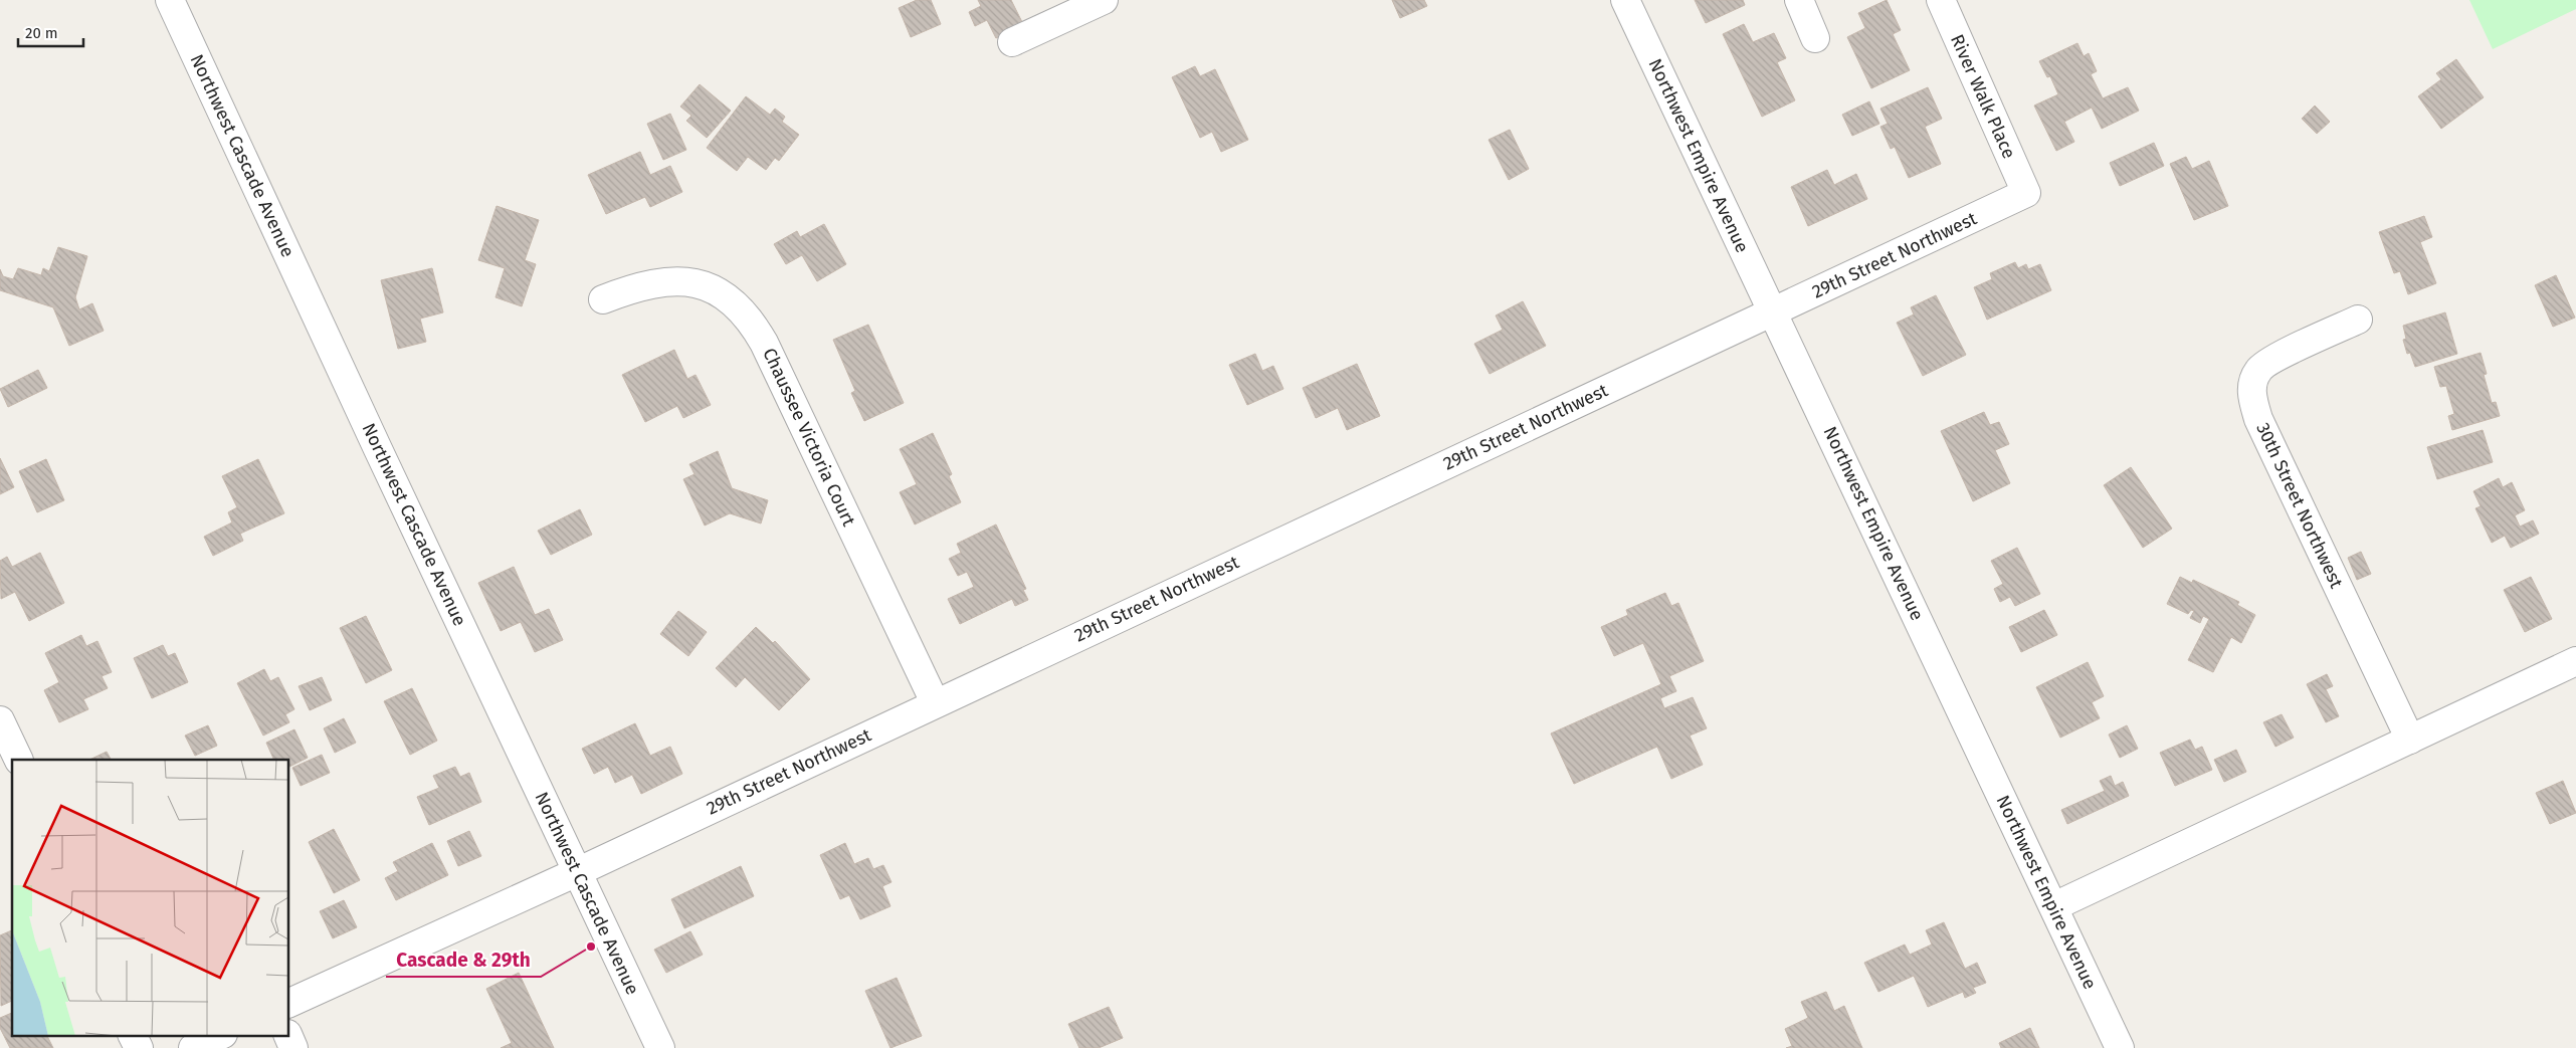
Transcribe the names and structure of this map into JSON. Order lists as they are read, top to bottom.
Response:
{
  "streets": {
    "street": [
      "River Walk Place",
      "Northwest Cascade Avenue",
      "Northwest Empire Avenue",
      "29th Street Northwest",
      "Chaussee Victoria Court",
      "30th Street Northwest"
    ]
  },
  "crossings": [
    ["River Walk Place", "29th Street Northwest"],
    ["Northwest Cascade Avenue", "29th Street Northwest"],
    ["Northwest Empire Avenue", "29th Street Northwest"],
    ["29th Street Northwest", "Chaussee Victoria Court"]
  ],
  "places": ["Cascade & 29th"],
  "scale_bar": "20 m"
}
